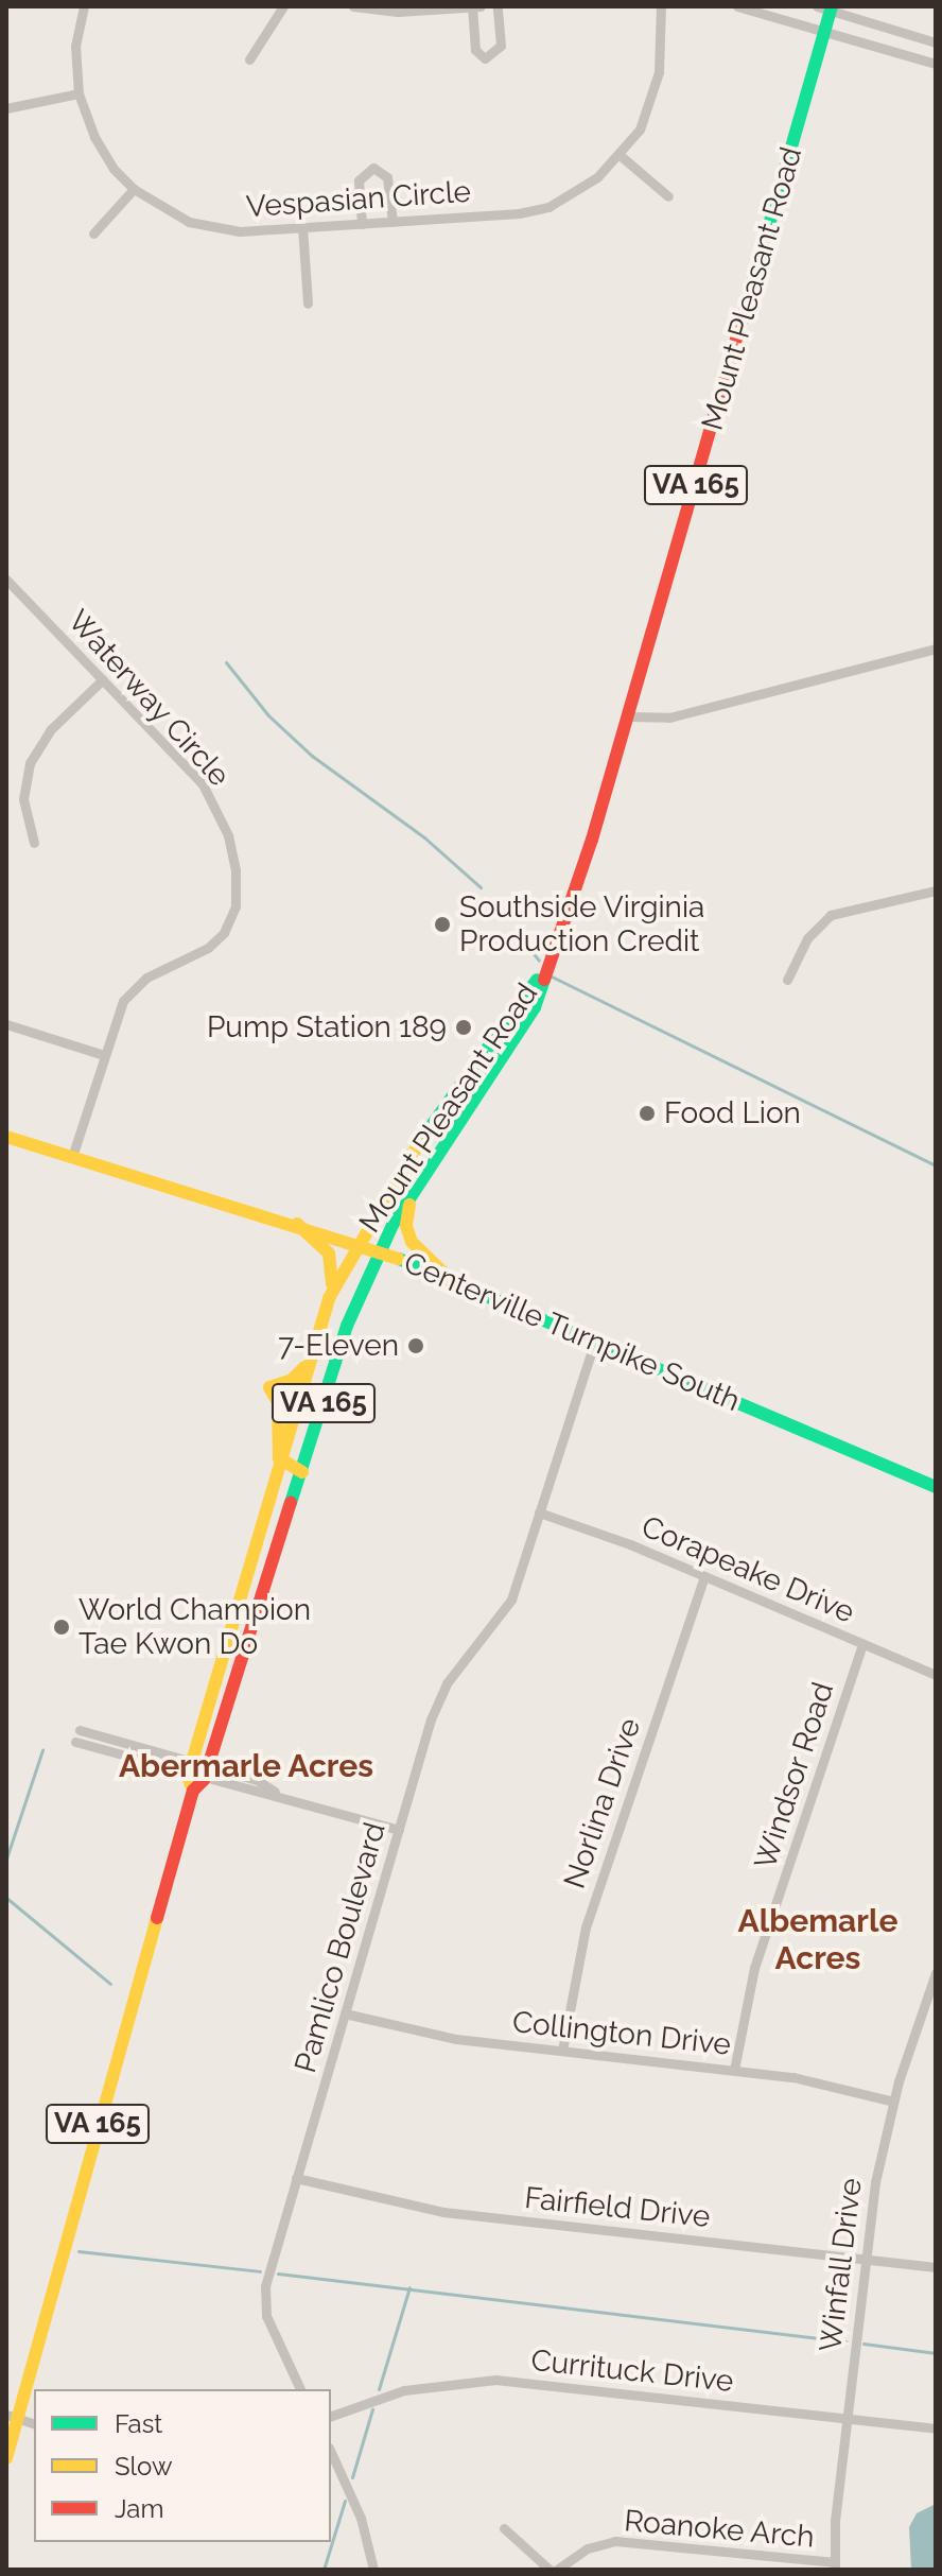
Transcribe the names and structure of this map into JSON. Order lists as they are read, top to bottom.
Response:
{
  "streets": {
    "main road": ["Mount Pleasant Road", "VA 165", "Centerville Turnpike South"],
    "street": [
      "Vespasian Circle",
      "Waterway Circle",
      "Corapeake Drive",
      "Windsor Road",
      "Norlina Drive",
      "Pamlico Boulevard",
      "Collington Drive",
      "Fairfield Drive",
      "Winfall Drive",
      "Currituck Drive",
      "Roanoke Arch"
    ]
  },
  "crossings": [
    ["Mount Pleasant Road", "Centerville Turnpike South"],
    ["Waterway Circle", "Centerville Turnpike South"],
    ["Centerville Turnpike South", "Pamlico Boulevard"],
    ["Corapeake Drive", "Windsor Road"],
    ["Corapeake Drive", "Norlina Drive"],
    ["Corapeake Drive", "Pamlico Boulevard"],
    ["Windsor Road", "Collington Drive"],
    ["Norlina Drive", "Collington Drive"],
    ["Pamlico Boulevard", "Collington Drive"],
    ["Pamlico Boulevard", "Fairfield Drive"],
    ["Collington Drive", "Winfall Drive"],
    ["Fairfield Drive", "Winfall Drive"],
    ["Winfall Drive", "Currituck Drive"],
    ["Winfall Drive", "Roanoke Arch"]
  ],
  "districts": ["Abermarle Acres", "Albemarle Acres"],
  "places": [
    "Southside Virginia Production Credit",
    "Pump Station 189",
    "Food Lion",
    "7-Eleven",
    "World Champion Tae Kwon Do"
  ],
  "legend": ["Fast", "Slow", "Jam"]
}
